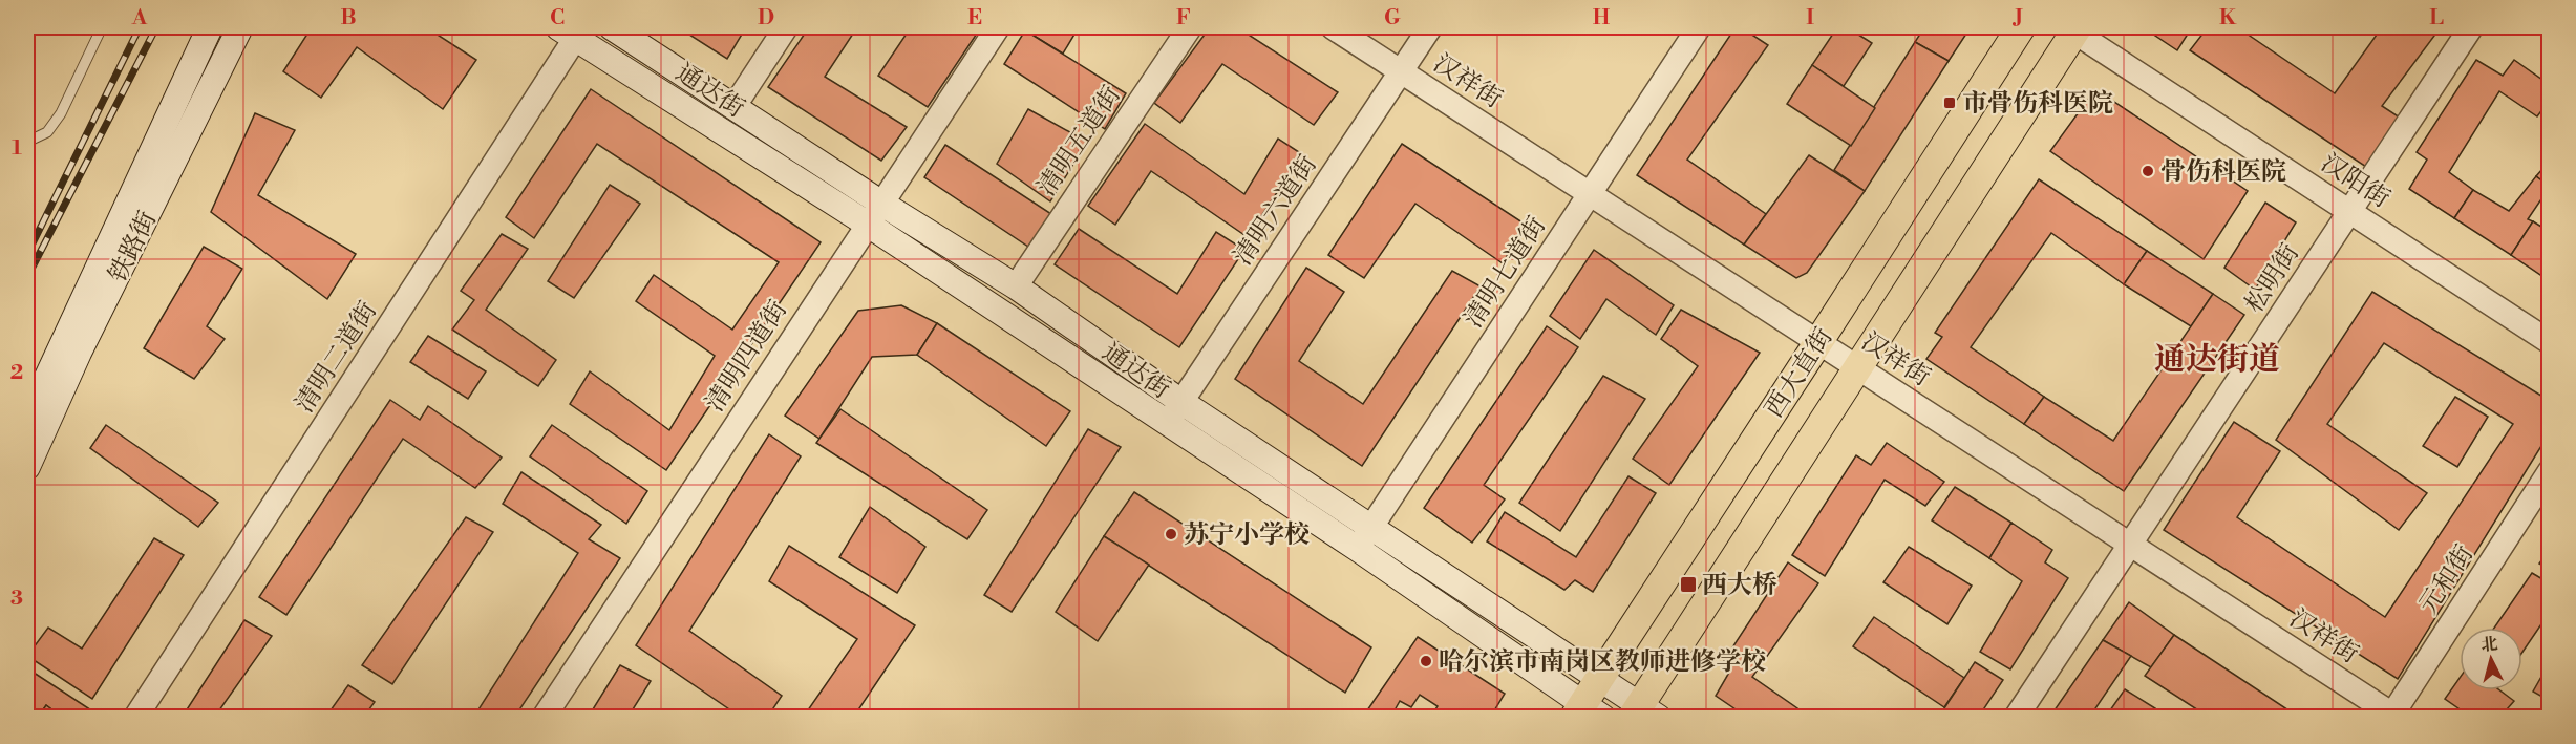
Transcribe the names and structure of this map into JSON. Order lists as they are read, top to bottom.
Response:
{
  "streets": {
    "main road": ["通达街", "铁路街", "西大直街"],
    "street": [
      "汉祥街",
      "清明五道街",
      "汉阳街",
      "清明六道街",
      "清明七道街",
      "松明街",
      "清明四道街",
      "清明二道街",
      "元和街"
    ]
  },
  "crossings": [
    ["汉祥街", "清明六道街"],
    ["汉祥街", "清明七道街"],
    ["汉祥街", "松明街"],
    ["汉祥街", "西大直街"],
    ["汉祥街", "元和街"],
    ["通达街", "清明五道街"],
    ["通达街", "清明六道街"],
    ["通达街", "清明七道街"],
    ["通达街", "清明四道街"],
    ["通达街", "清明二道街"],
    ["通达街", "西大直街"],
    ["汉阳街", "松明街"],
    ["汉阳街", "西大直街"]
  ],
  "districts": ["通达街道"],
  "places": {
    "transit": ["市骨伤科医院", "西大桥"],
    "other": ["骨伤科医院", "苏宁小学校", "哈尔滨市南岗区教师进修学校"]
  },
  "north": "top",
  "grid": {
    "columns": [
      "A",
      "B",
      "C",
      "D",
      "E",
      "F",
      "G",
      "H",
      "I",
      "J",
      "K",
      "L"
    ],
    "rows": ["1", "2", "3"]
  }
}
